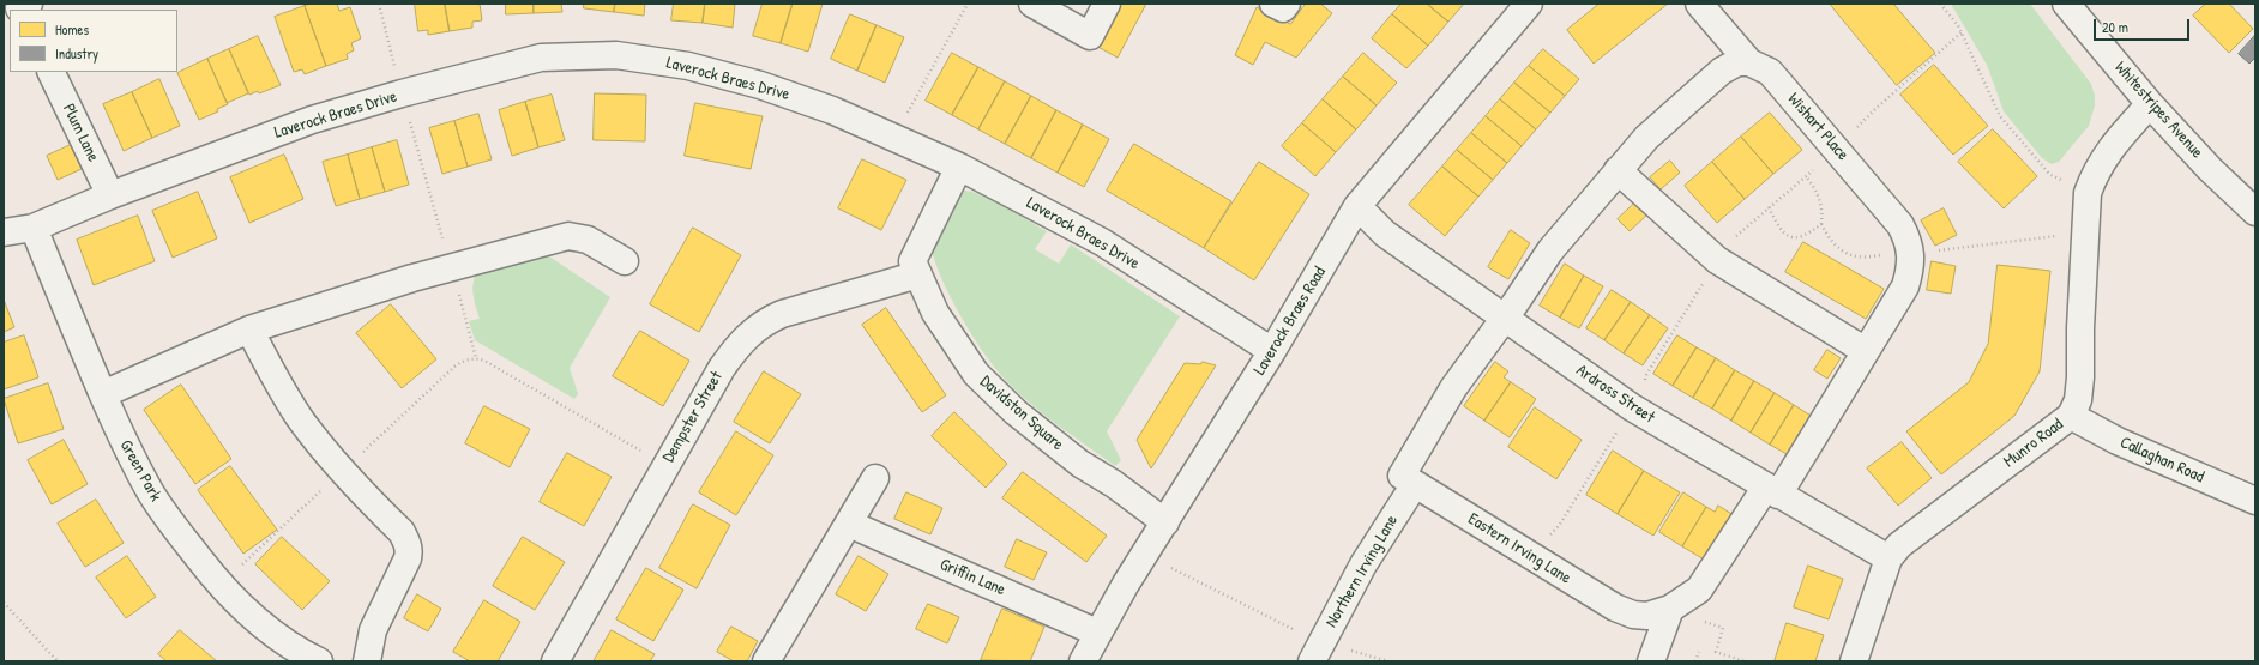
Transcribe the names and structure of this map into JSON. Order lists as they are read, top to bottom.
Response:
{
  "streets": {
    "street": [
      "Laverock Braes Drive",
      "Whitestripes Avenue",
      "Wishart Place",
      "Plum Lane",
      "Laverock Braes Road",
      "Ardross Street",
      "Davidston Square",
      "Dempster Street",
      "Munro Road",
      "Callaghan Road",
      "Green Park",
      "Eastern Irving Lane",
      "Northern Irving Lane",
      "Griffin Lane"
    ]
  },
  "crossings": [
    ["Laverock Braes Drive", "Plum Lane"],
    ["Laverock Braes Drive", "Laverock Braes Road"],
    ["Laverock Braes Drive", "Davidston Square"],
    ["Laverock Braes Drive", "Green Park"],
    ["Whitestripes Avenue", "Munro Road"],
    ["Wishart Place", "Ardross Street"],
    ["Wishart Place", "Eastern Irving Lane"],
    ["Laverock Braes Road", "Ardross Street"],
    ["Laverock Braes Road", "Davidston Square"],
    ["Laverock Braes Road", "Griffin Lane"],
    ["Ardross Street", "Munro Road"],
    ["Ardross Street", "Eastern Irving Lane"],
    ["Davidston Square", "Dempster Street"],
    ["Munro Road", "Callaghan Road"],
    ["Eastern Irving Lane", "Northern Irving Lane"]
  ],
  "legend": ["Homes", "Industry"],
  "scale_bar": "20 m"
}
